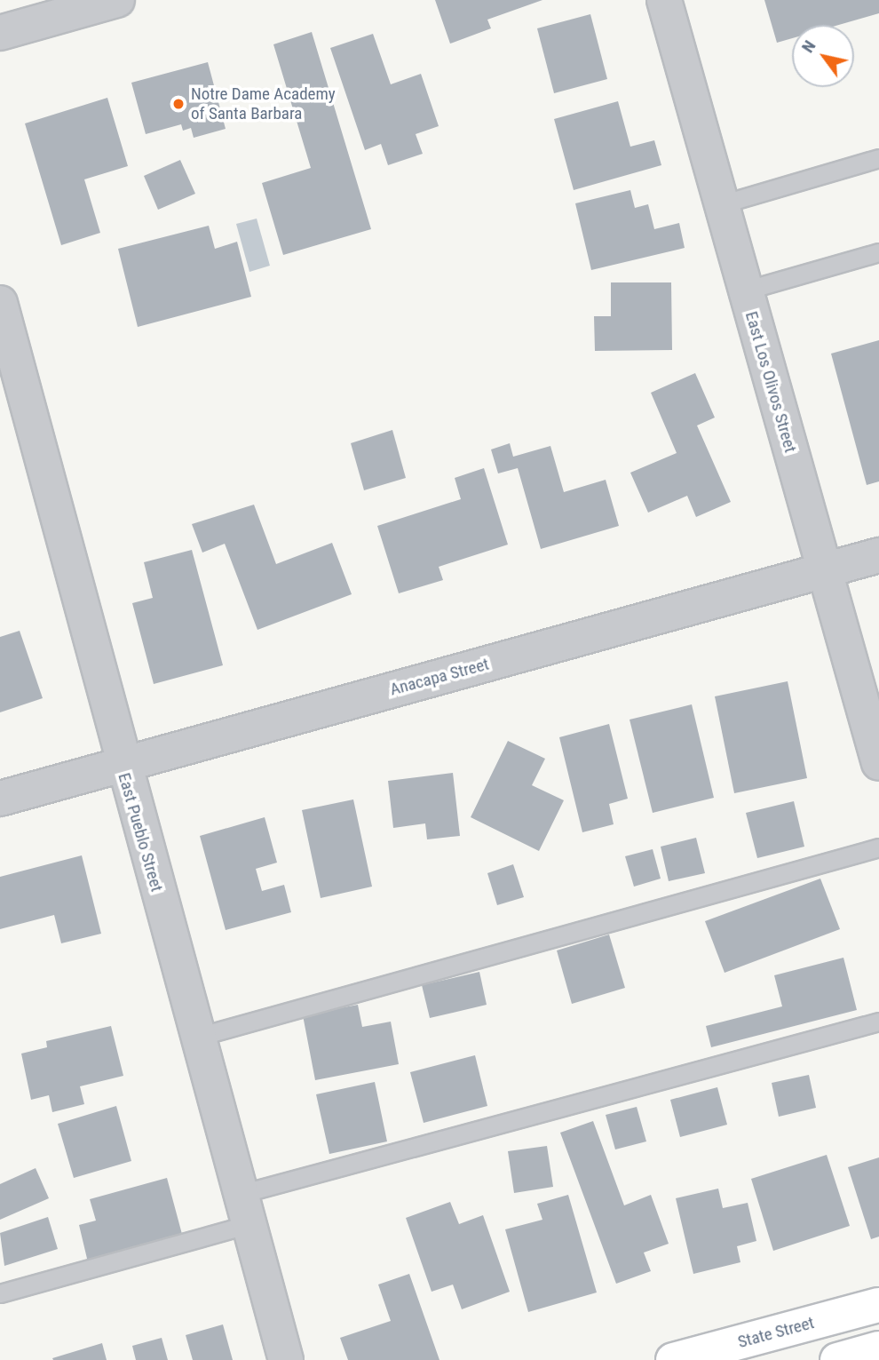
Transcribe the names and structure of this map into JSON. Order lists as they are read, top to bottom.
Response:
{
  "streets": {
    "main road": ["State Street"],
    "street": ["East Los Olivos Street", "Anacapa Street", "East Pueblo Street"]
  },
  "crossings": [
    ["East Los Olivos Street", "Anacapa Street"],
    ["Anacapa Street", "East Pueblo Street"]
  ],
  "places": ["Notre Dame Academy of Santa Barbara"],
  "north": "top left"
}
